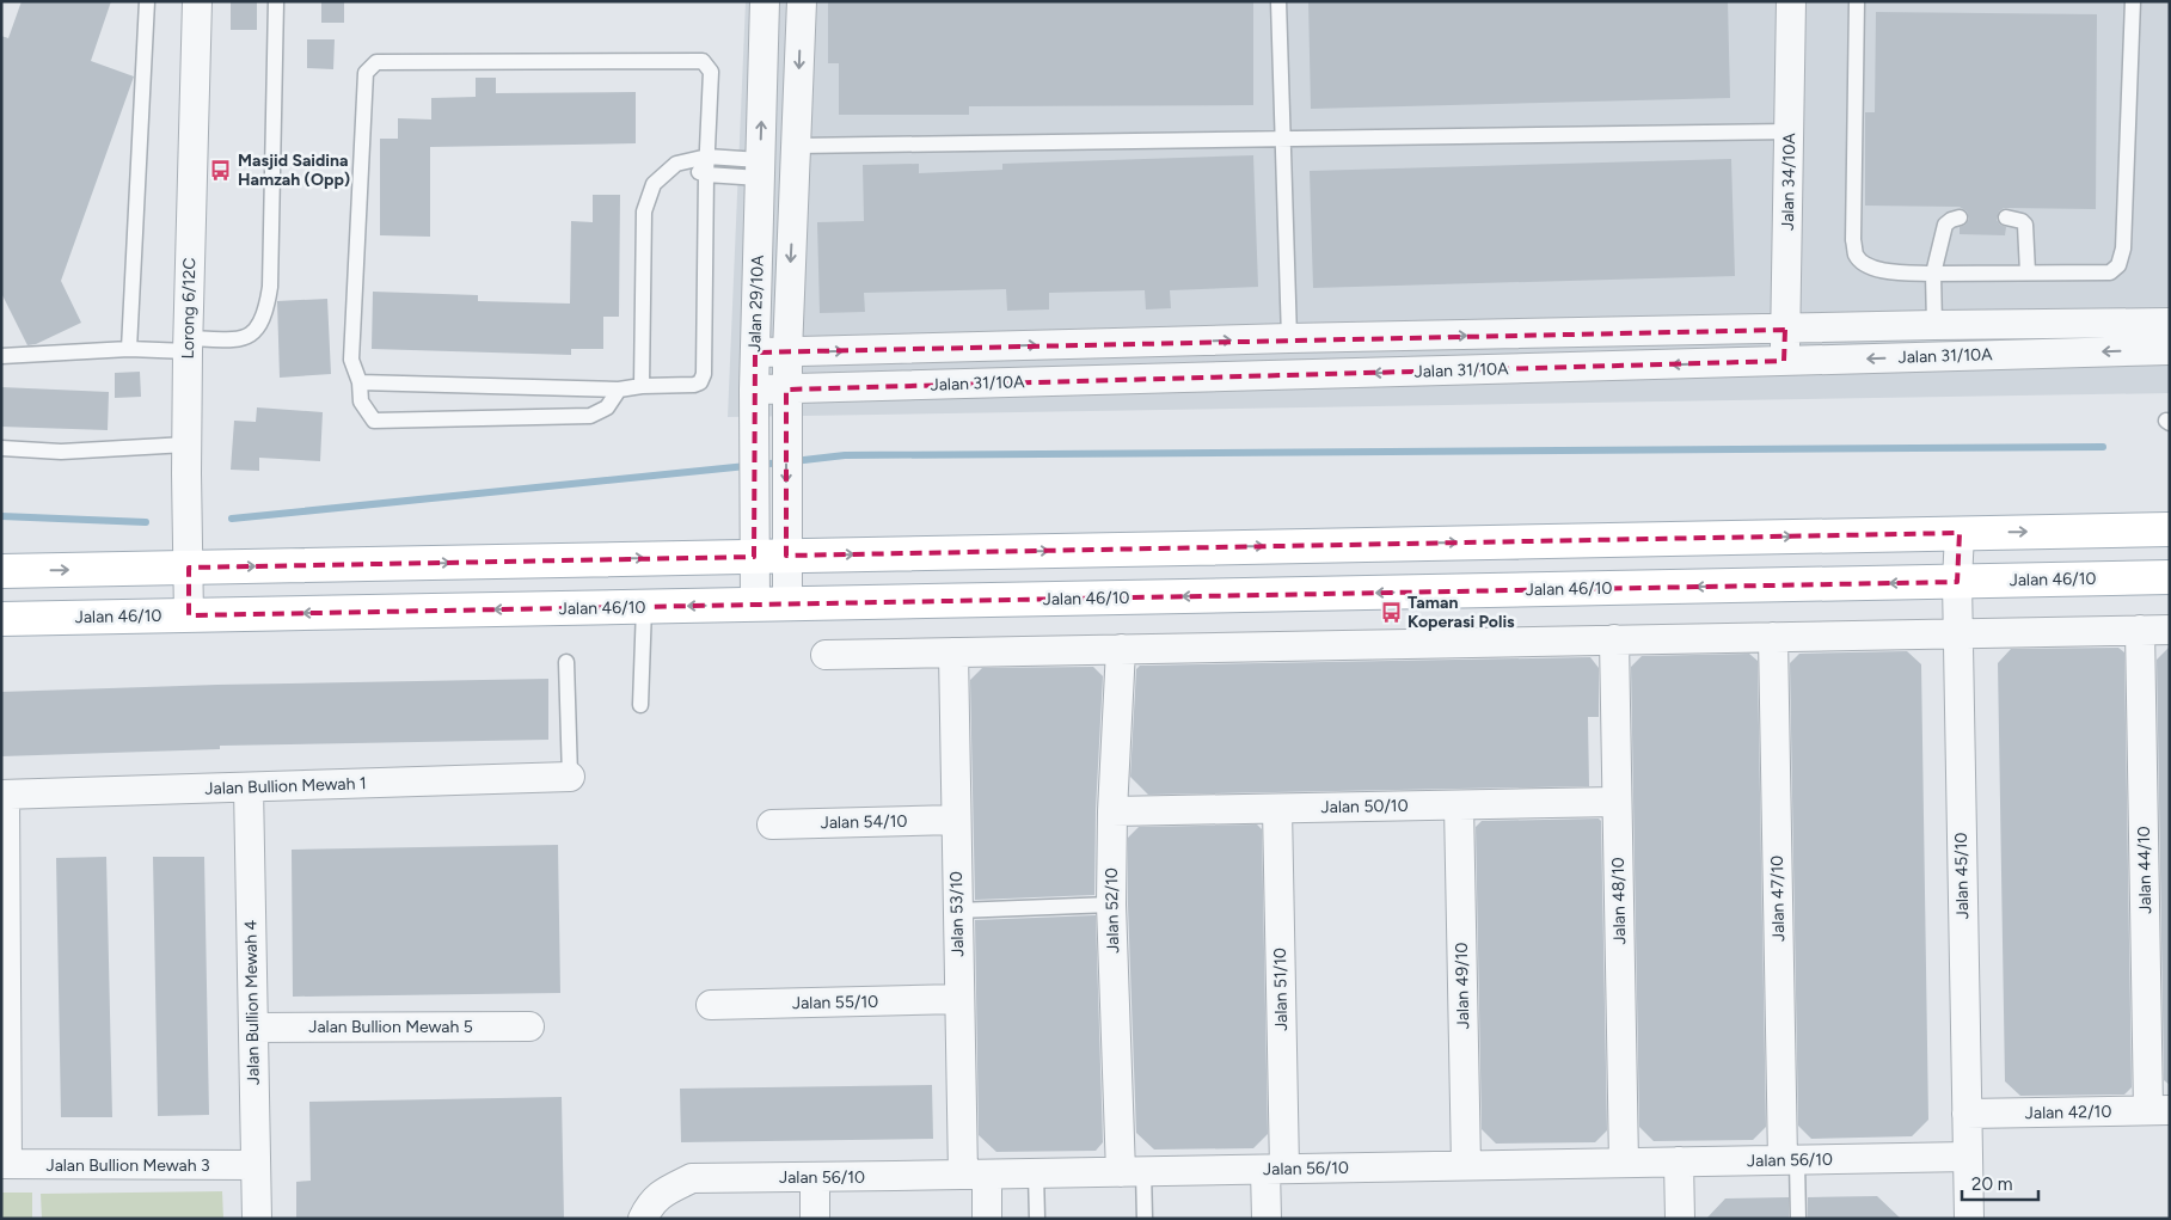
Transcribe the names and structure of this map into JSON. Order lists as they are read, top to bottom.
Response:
{
  "streets": {
    "main road": ["Jalan 46/10"],
    "street": [
      "Jalan 34/10A",
      "Jalan 29/10A",
      "Lorong 6/12C",
      "Jalan 31/10A",
      "Jalan Bullion Mewah 1",
      "Jalan 50/10",
      "Jalan 54/10",
      "Jalan 44/10",
      "Jalan 45/10",
      "Jalan 47/10",
      "Jalan 48/10",
      "Jalan 52/10",
      "Jalan 53/10",
      "Jalan 49/10",
      "Jalan 51/10",
      "Jalan Bullion Mewah 4",
      "Jalan 55/10",
      "Jalan Bullion Mewah 5",
      "Jalan 42/10",
      "Jalan 56/10",
      "Jalan Bullion Mewah 3"
    ]
  },
  "crossings": [
    ["Jalan 34/10A", "Jalan 31/10A"],
    ["Jalan 29/10A", "Jalan 31/10A"],
    ["Jalan 29/10A", "Jalan 46/10"],
    ["Lorong 6/12C", "Jalan 46/10"],
    ["Jalan 46/10", "Jalan 45/10"],
    ["Jalan Bullion Mewah 1", "Jalan Bullion Mewah 4"],
    ["Jalan 50/10", "Jalan 48/10"],
    ["Jalan 50/10", "Jalan 52/10"],
    ["Jalan 50/10", "Jalan 49/10"],
    ["Jalan 50/10", "Jalan 51/10"],
    ["Jalan 54/10", "Jalan 53/10"],
    ["Jalan 44/10", "Jalan 42/10"],
    ["Jalan 45/10", "Jalan 42/10"],
    ["Jalan 45/10", "Jalan 56/10"],
    ["Jalan 47/10", "Jalan 56/10"],
    ["Jalan 48/10", "Jalan 56/10"],
    ["Jalan 52/10", "Jalan 56/10"],
    ["Jalan 53/10", "Jalan 55/10"],
    ["Jalan 53/10", "Jalan 56/10"],
    ["Jalan 49/10", "Jalan 56/10"],
    ["Jalan 51/10", "Jalan 56/10"],
    ["Jalan Bullion Mewah 4", "Jalan Bullion Mewah 5"],
    ["Jalan Bullion Mewah 4", "Jalan Bullion Mewah 3"]
  ],
  "places": {
    "bus stop": ["Masjid Saidina Hamzah (Opp)", "Taman Koperasi Polis"]
  },
  "scale_bar": "20 m"
}
